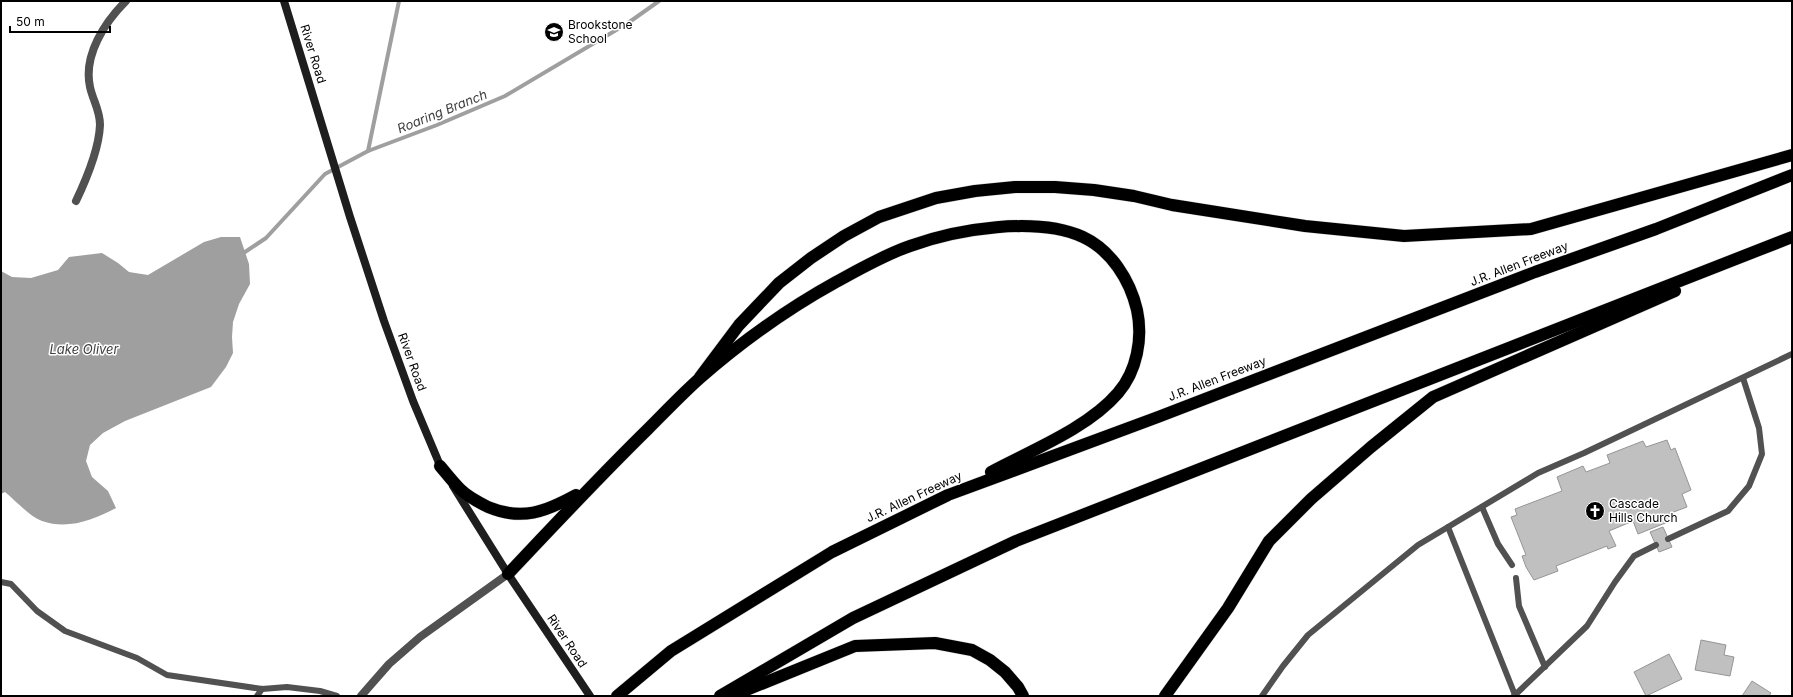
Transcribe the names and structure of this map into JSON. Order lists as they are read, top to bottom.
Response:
{
  "streets": {
    "highway": ["J.R. Allen Freeway"],
    "main road": ["River Road"]
  },
  "water": ["Roaring Branch", "Lake Oliver"],
  "places": {
    "school or university": ["Brookstone School"],
    "church": ["Cascade Hills Church"]
  },
  "scale_bar": "50 m"
}
